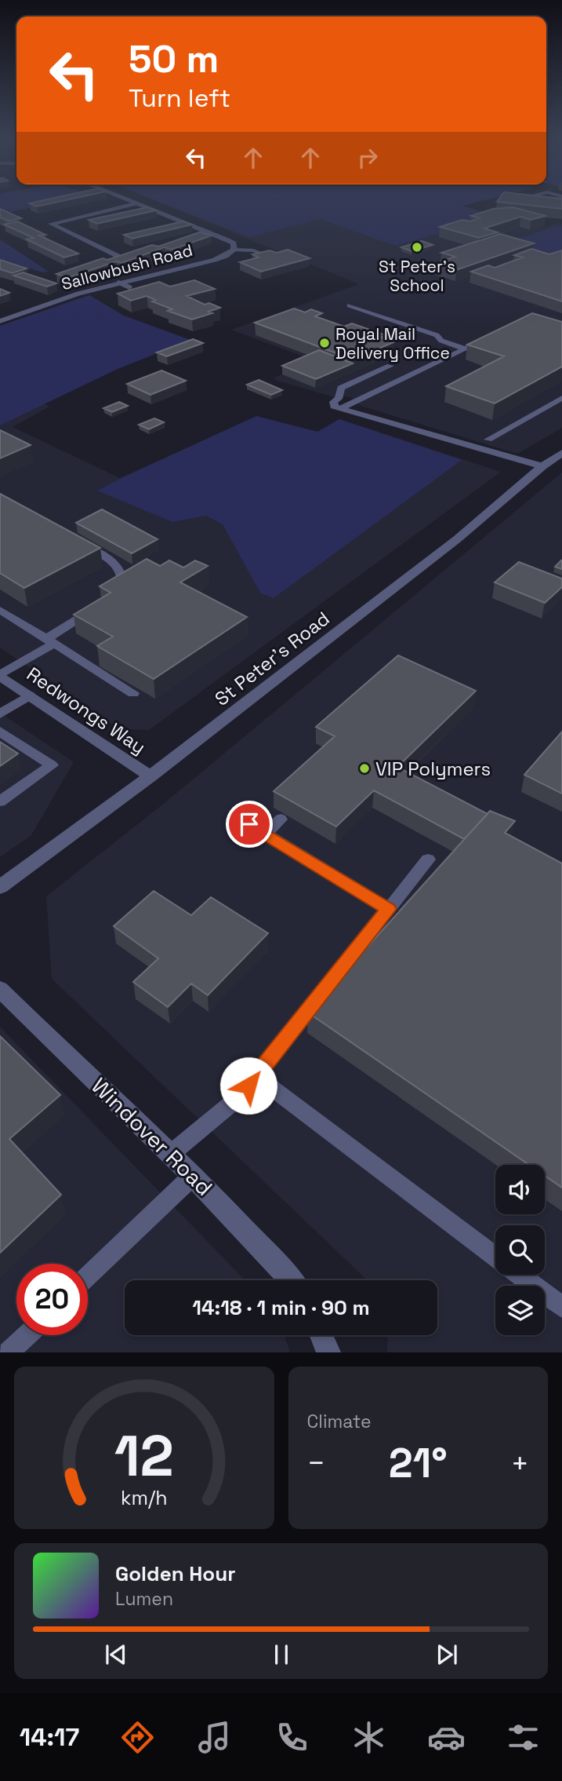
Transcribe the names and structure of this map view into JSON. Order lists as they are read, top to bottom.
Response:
{
  "streets": {
    "street": [
      "Sallowbush Road",
      "St Peter's Road",
      "Redwongs Way",
      "Windover Road"
    ]
  },
  "crossings": [
    ["St Peter's Road", "Redwongs Way"]
  ],
  "places": ["St Peter's School", "Royal Mail Delivery Office", "VIP Polymers"],
  "page": {
    "turn": ["50 m", "Turn left"],
    "limit": "20",
    "trip": "14:18 · 1 min · 90 m",
    "tile": "Climate",
    "heat": ["−", "21°", "+"],
    "song": ["Golden Hour", "Lumen"],
    "tabs": "14:17",
    "gauge": ["12", "km/h"]
  }
}
